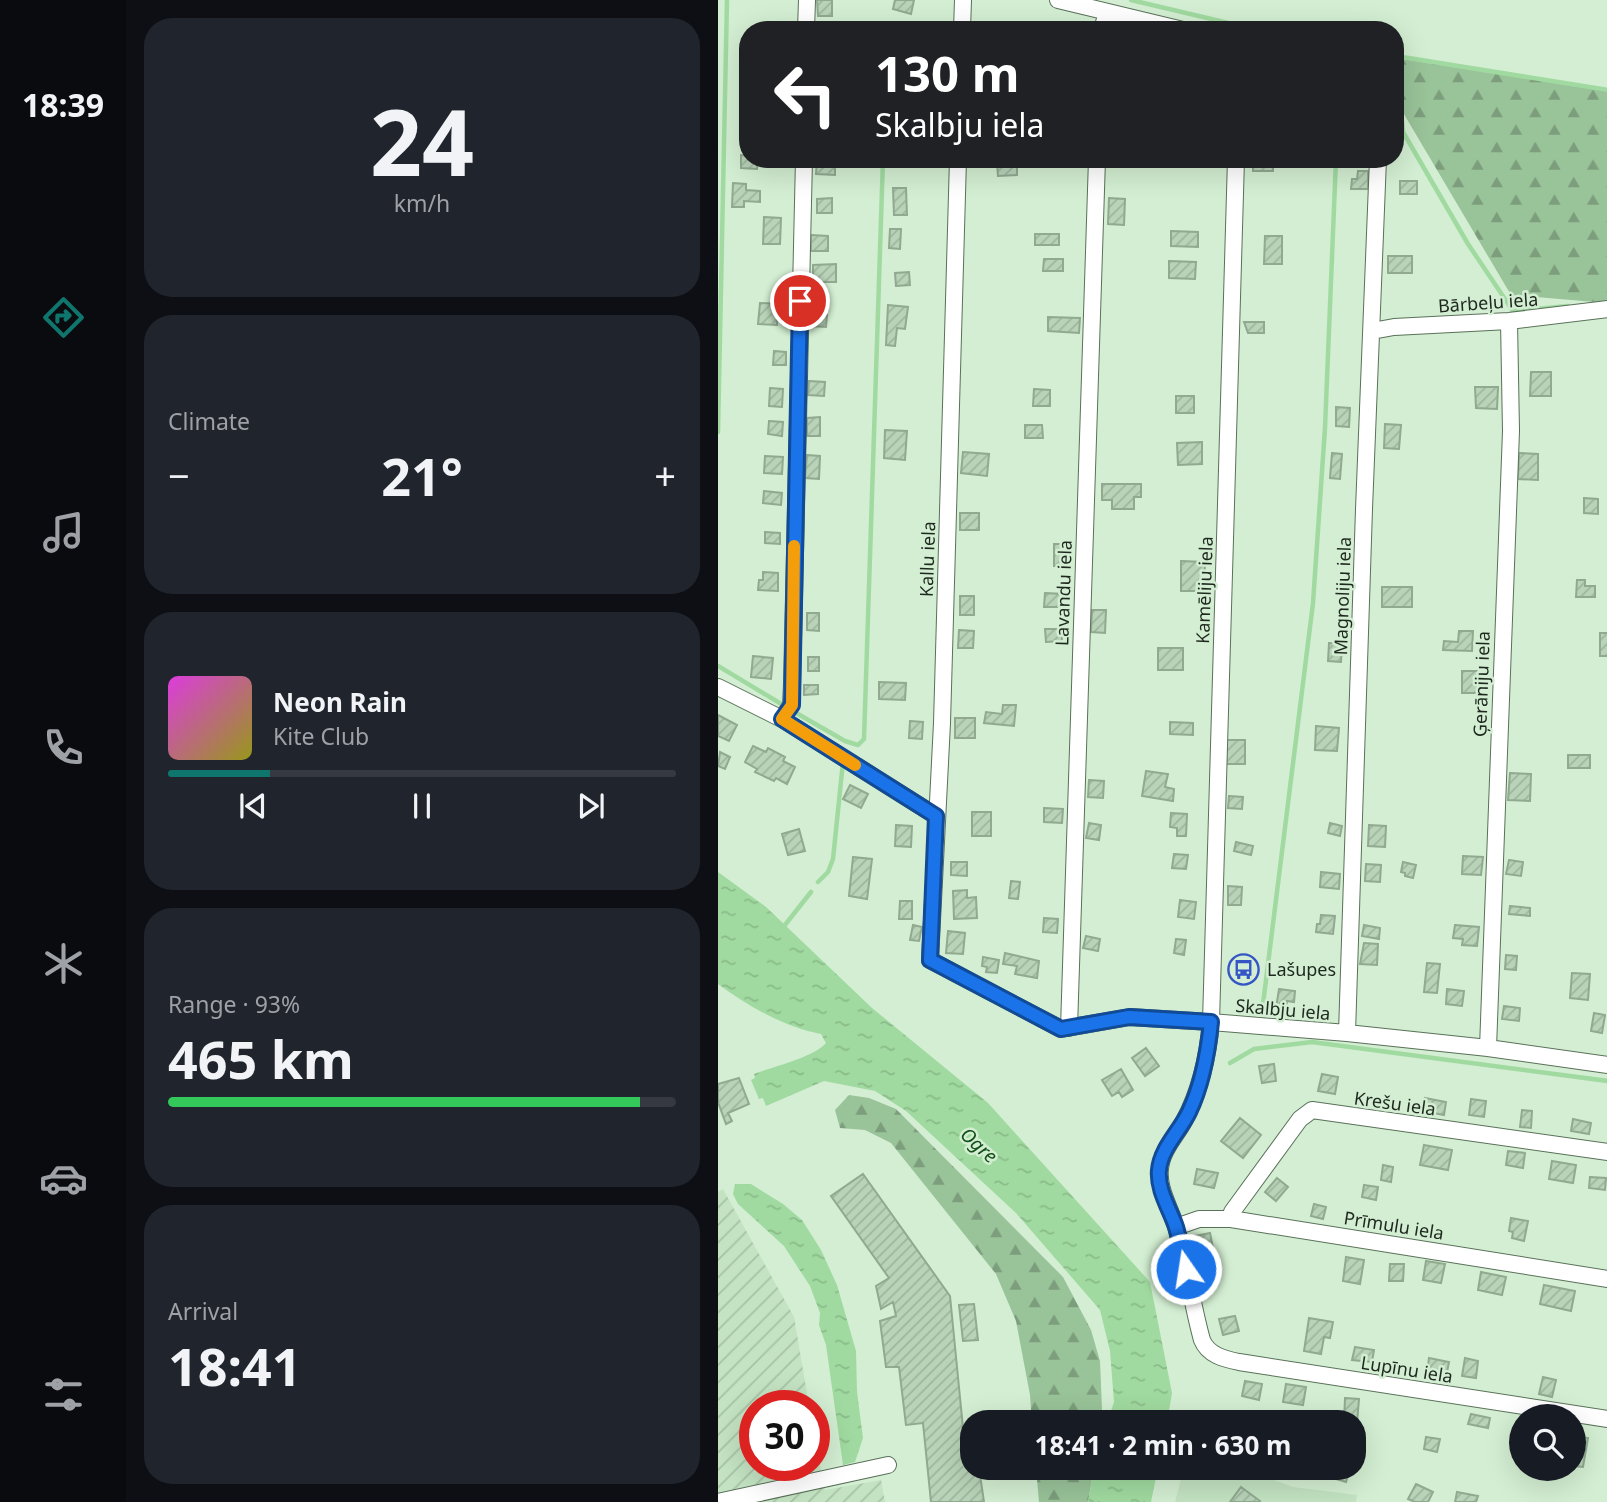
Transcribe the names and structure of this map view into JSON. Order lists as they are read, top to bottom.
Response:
{
  "streets": {
    "street": [
      "Bārbeļu iela",
      "Kallu iela",
      "Kamēliju iela",
      "Lavandu iela",
      "Magnoliju iela",
      "Ģerāniju iela",
      "Skalbju iela",
      "Krešu iela",
      "Prīmulu iela",
      "Lupīnu iela"
    ]
  },
  "crossings": [
    ["Bārbeļu iela", "Magnoliju iela"],
    ["Bārbeļu iela", "Ģerāniju iela"],
    ["Kallu iela", "Skalbju iela"],
    ["Kamēliju iela", "Skalbju iela"],
    ["Kamēliju iela", "Prīmulu iela"],
    ["Kamēliju iela", "Lupīnu iela"],
    ["Lavandu iela", "Skalbju iela"],
    ["Magnoliju iela", "Skalbju iela"],
    ["Ģerāniju iela", "Skalbju iela"],
    ["Krešu iela", "Prīmulu iela"]
  ],
  "water": ["Ogre"],
  "places": {
    "bus stop": ["Lašupes"]
  },
  "page": {
    "tabs": "18:39",
    "tile": [
      ["24", "km/h"],
      "Climate",
      ["Range · 93%", "465 km"],
      ["Arrival", "18:41"]
    ],
    "turn": ["130 m", "Skalbju iela"],
    "heat": ["−", "21°", "+"],
    "song": ["Neon Rain", "Kite Club"],
    "limit": "30",
    "trip": "18:41 · 2 min · 630 m"
  }
}
